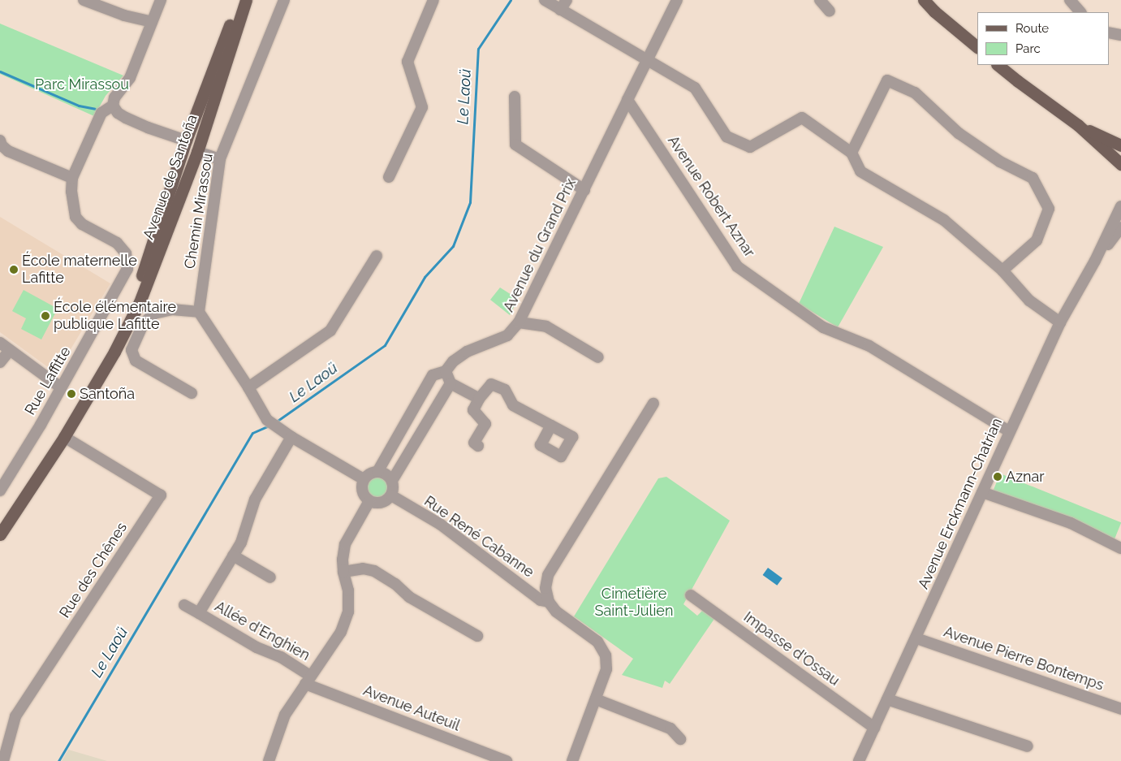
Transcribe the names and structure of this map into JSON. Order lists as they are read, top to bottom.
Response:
{
  "streets": {
    "main road": ["Avenue de Santoña"],
    "street": [
      "Avenue Robert Aznar",
      "Chemin Mirassou",
      "Avenue du Grand Prix",
      "Rue Laffitte",
      "Avenue Erckmann-Chatrian",
      "Rue René Cabanne",
      "Rue des Chênes",
      "Allée d'Enghien",
      "Impasse d'Ossau",
      "Avenue Pierre Bontemps",
      "Avenue Auteuil"
    ]
  },
  "crossings": [
    ["Avenue de Santoña", "Rue des Chênes"],
    ["Avenue Robert Aznar", "Avenue du Grand Prix"],
    ["Avenue Robert Aznar", "Avenue Erckmann-Chatrian"],
    ["Avenue du Grand Prix", "Rue René Cabanne"],
    ["Avenue Erckmann-Chatrian", "Impasse d'Ossau"],
    ["Avenue Erckmann-Chatrian", "Avenue Pierre Bontemps"],
    ["Allée d'Enghien", "Avenue Auteuil"]
  ],
  "water": ["Le Laoü"],
  "parks": ["Parc Mirassou", "Cimetière Saint-Julien"],
  "places": [
    "École maternelle Lafitte",
    "École élémentaire publique Lafitte",
    "Santoña",
    "Aznar"
  ],
  "legend": ["Route", "Parc"]
}
